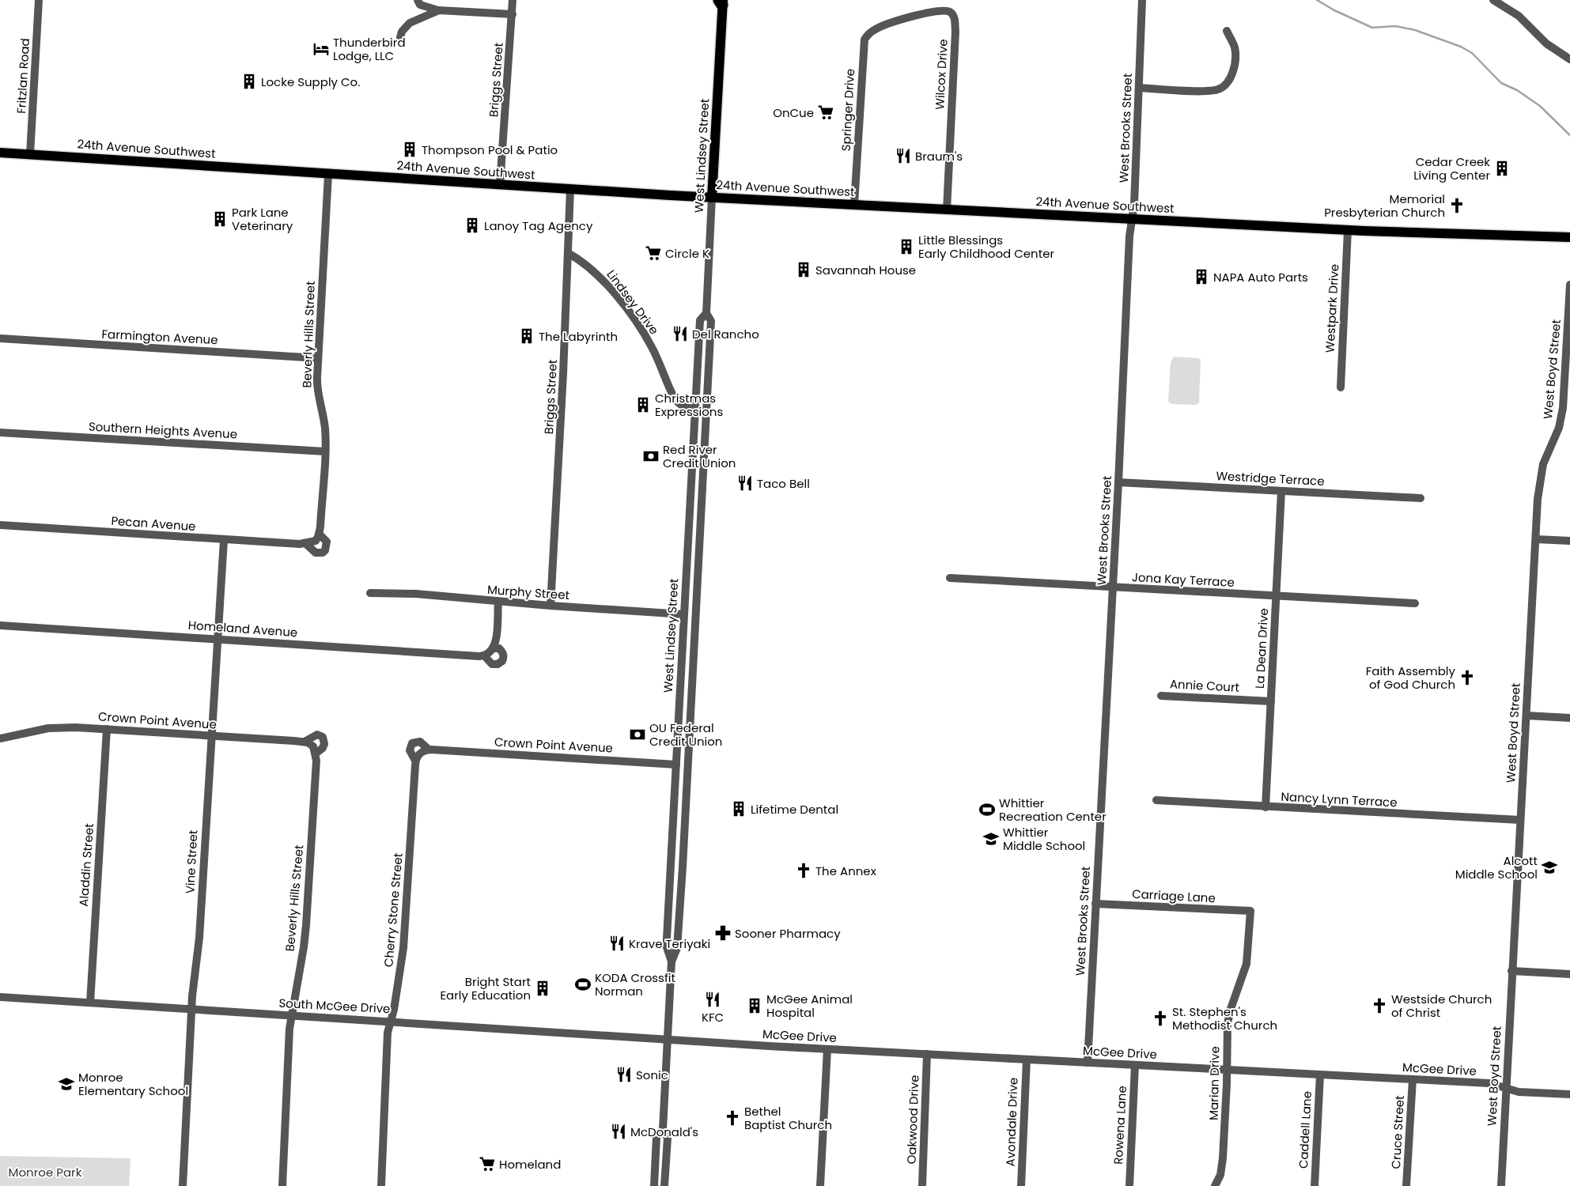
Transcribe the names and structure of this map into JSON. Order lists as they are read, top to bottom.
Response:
{
  "streets": {
    "main road": ["24th Avenue Southwest", "West Lindsey Street"],
    "street": [
      "Wilcox Drive",
      "Fritzlan Road",
      "Briggs Street",
      "Springer Drive",
      "West Brooks Street",
      "Lindsey Drive",
      "Westpark Drive",
      "Beverly Hills Street",
      "Farmington Avenue",
      "West Boyd Street",
      "Southern Heights Avenue",
      "Westridge Terrace",
      "Pecan Avenue",
      "Jona Kay Terrace",
      "Murphy Street",
      "Homeland Avenue",
      "La Dean Drive",
      "Annie Court",
      "Crown Point Avenue",
      "Nancy Lynn Terrace",
      "Vine Street",
      "Aladdin Street",
      "Carriage Lane",
      "Cherry Stone Street",
      "South McGee Drive",
      "McGee Drive",
      "Marian Drive",
      "Oakwood Drive",
      "Avondale Drive",
      "Rowena Lane",
      "Caddell Lane",
      "Cruce Street"
    ]
  },
  "crossings": [
    ["Wilcox Drive", "Springer Drive"],
    ["Wilcox Drive", "24th Avenue Southwest"],
    ["Fritzlan Road", "24th Avenue Southwest"],
    ["Briggs Street", "24th Avenue Southwest"],
    ["Briggs Street", "Lindsey Drive"],
    ["Briggs Street", "Murphy Street"],
    ["Springer Drive", "24th Avenue Southwest"],
    ["West Brooks Street", "24th Avenue Southwest"],
    ["West Brooks Street", "Westridge Terrace"],
    ["West Brooks Street", "Jona Kay Terrace"],
    ["West Brooks Street", "Carriage Lane"],
    ["West Brooks Street", "McGee Drive"],
    ["24th Avenue Southwest", "West Lindsey Street"],
    ["24th Avenue Southwest", "Westpark Drive"],
    ["24th Avenue Southwest", "Beverly Hills Street"],
    ["West Lindsey Street", "Lindsey Drive"],
    ["West Lindsey Street", "Murphy Street"],
    ["West Lindsey Street", "Crown Point Avenue"],
    ["West Lindsey Street", "South McGee Drive"],
    ["West Lindsey Street", "McGee Drive"],
    ["Beverly Hills Street", "Farmington Avenue"],
    ["Beverly Hills Street", "Southern Heights Avenue"],
    ["Beverly Hills Street", "Pecan Avenue"],
    ["Beverly Hills Street", "Crown Point Avenue"],
    ["Beverly Hills Street", "South McGee Drive"],
    ["West Boyd Street", "Nancy Lynn Terrace"],
    ["West Boyd Street", "McGee Drive"],
    ["Westridge Terrace", "La Dean Drive"],
    ["Pecan Avenue", "Vine Street"],
    ["Jona Kay Terrace", "La Dean Drive"],
    ["Homeland Avenue", "Vine Street"],
    ["La Dean Drive", "Annie Court"],
    ["La Dean Drive", "Nancy Lynn Terrace"],
    ["Crown Point Avenue", "Vine Street"],
    ["Crown Point Avenue", "Aladdin Street"],
    ["Crown Point Avenue", "Cherry Stone Street"],
    ["Vine Street", "South McGee Drive"],
    ["Aladdin Street", "South McGee Drive"],
    ["Carriage Lane", "Marian Drive"],
    ["Cherry Stone Street", "South McGee Drive"],
    ["South McGee Drive", "McGee Drive"],
    ["McGee Drive", "Marian Drive"],
    ["McGee Drive", "Oakwood Drive"],
    ["McGee Drive", "Avondale Drive"],
    ["McGee Drive", "Rowena Lane"],
    ["McGee Drive", "Caddell Lane"],
    ["McGee Drive", "Cruce Street"]
  ],
  "parks": ["Monroe Park"],
  "places": {
    "hotel": ["Thunderbird Lodge, LLC"],
    "building": [
      "Locke Supply Co.",
      "Thompson Pool & Patio",
      "Cedar Creek Living Center",
      "Park Lane Veterinary",
      "Lanoy Tag Agency",
      "Little Blessings Early Childhood Center",
      "Savannah House",
      "NAPA Auto Parts",
      "The Labyrinth",
      "Christmas Expressions",
      "Lifetime Dental",
      "Bright Start Early Education",
      "McGee Animal Hospital"
    ],
    "supermarket": ["OnCue", "Circle K", "Homeland"],
    "restaurant": [
      "Braum's",
      "Del Rancho",
      "Taco Bell",
      "Krave Teriyaki",
      "KFC",
      "Sonic",
      "McDonald's"
    ],
    "church": [
      "Memorial Presbyterian Church",
      "Faith Assembly of God Church",
      "The Annex",
      "Westside Church of Christ",
      "St. Stephen's Methodist Church",
      "Bethel Baptist Church"
    ],
    "bank": ["Red River Credit Union", "OU Federal Credit Union"],
    "sports": ["Whittier Recreation Center", "KODA Crossfit Norman"],
    "school or university": ["Whittier Middle School", "Alcott Middle School", "Monroe Elementary School"],
    "pharmacy": ["Sooner Pharmacy"]
  }
}
